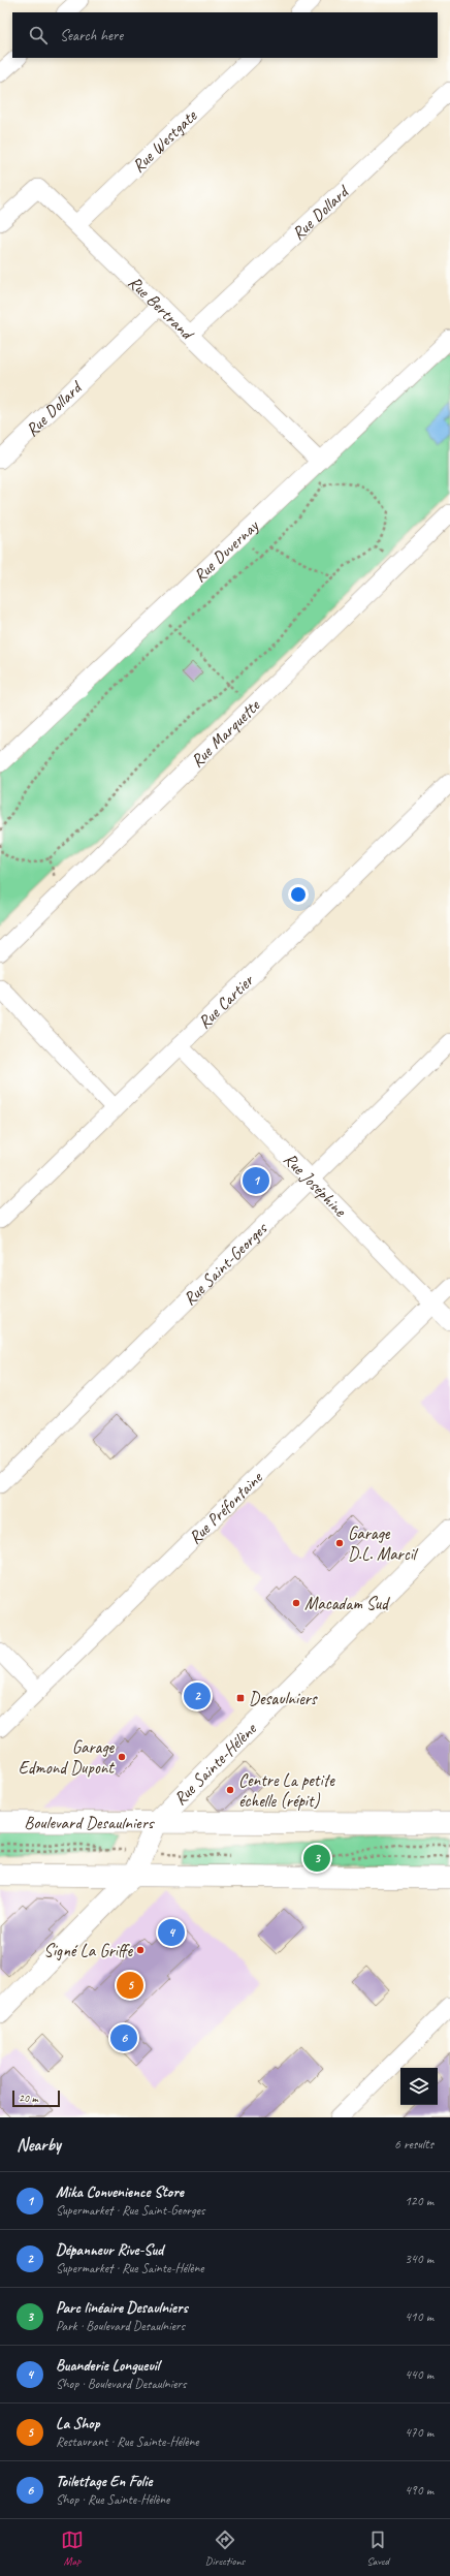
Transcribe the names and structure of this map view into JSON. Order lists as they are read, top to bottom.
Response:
{
  "streets": {
    "street": [
      "Rue Westgate",
      "Rue Dollard",
      "Rue Bertrand",
      "Rue Duvernay",
      "Rue Marquette",
      "Rue Cartier",
      "Rue Joséphine",
      "Rue Saint-Georges",
      "Rue Préfontaine",
      "Rue Sainte-Hélène",
      "Boulevard Desaulniers"
    ]
  },
  "crossings": [
    ["Rue Westgate", "Rue Bertrand"],
    ["Rue Dollard", "Rue Bertrand"],
    ["Rue Bertrand", "Rue Duvernay"],
    ["Rue Cartier", "Rue Joséphine"],
    ["Rue Joséphine", "Rue Saint-Georges"],
    ["Rue Joséphine", "Rue Préfontaine"],
    ["Rue Sainte-Hélène", "Boulevard Desaulniers"]
  ],
  "places": {
    "other": [
      "Garage D.L. Marcil",
      "Macadam Sud",
      "Garage Edmond Dupont",
      "Centre La petite échelle (répit)",
      "Signé La Griffe"
    ],
    "transit": ["Desaulniers"]
  },
  "scale_bar": "20 m",
  "page": {
    "search": "Search here",
    "pins": [
      "1",
      "2",
      "3",
      "4",
      "5",
      "6"
    ],
    "scale": "20 m",
    "heading": ["Nearby", "6 results"],
    "list": [
      {
        "mark": "1",
        "name": "Mika Convenience Store",
        "note": "Supermarket · Rue Saint-Georges",
        "value": "120 m"
      },
      {
        "mark": "2",
        "name": "Dépanneur Rive-Sud",
        "note": "Supermarket · Rue Sainte-Hélène",
        "value": "340 m"
      },
      {
        "mark": "3",
        "name": "Parc linéaire Desaulniers",
        "note": "Park · Boulevard Desaulniers",
        "value": "410 m"
      },
      {
        "mark": "4",
        "name": "Buanderie Longueuil",
        "note": "Shop · Boulevard Desaulniers",
        "value": "440 m"
      },
      {
        "mark": "5",
        "name": "La Shop",
        "note": "Restaurant · Rue Sainte-Hélène",
        "value": "470 m"
      },
      {
        "mark": "6",
        "name": "Toilettage En Folie",
        "note": "Shop · Rue Sainte-Hélène",
        "value": "490 m"
      }
    ],
    "nav": ["Map", "Directions", "Saved"]
  }
}
